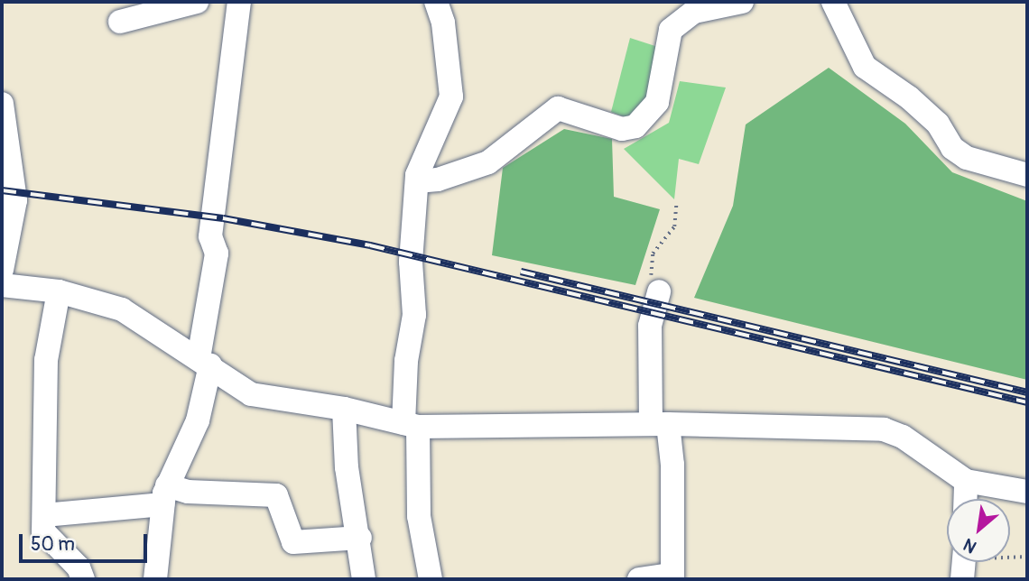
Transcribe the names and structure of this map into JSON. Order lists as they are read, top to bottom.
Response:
{
  "scale_bar": "50 m",
  "north": "bottom left"
}
